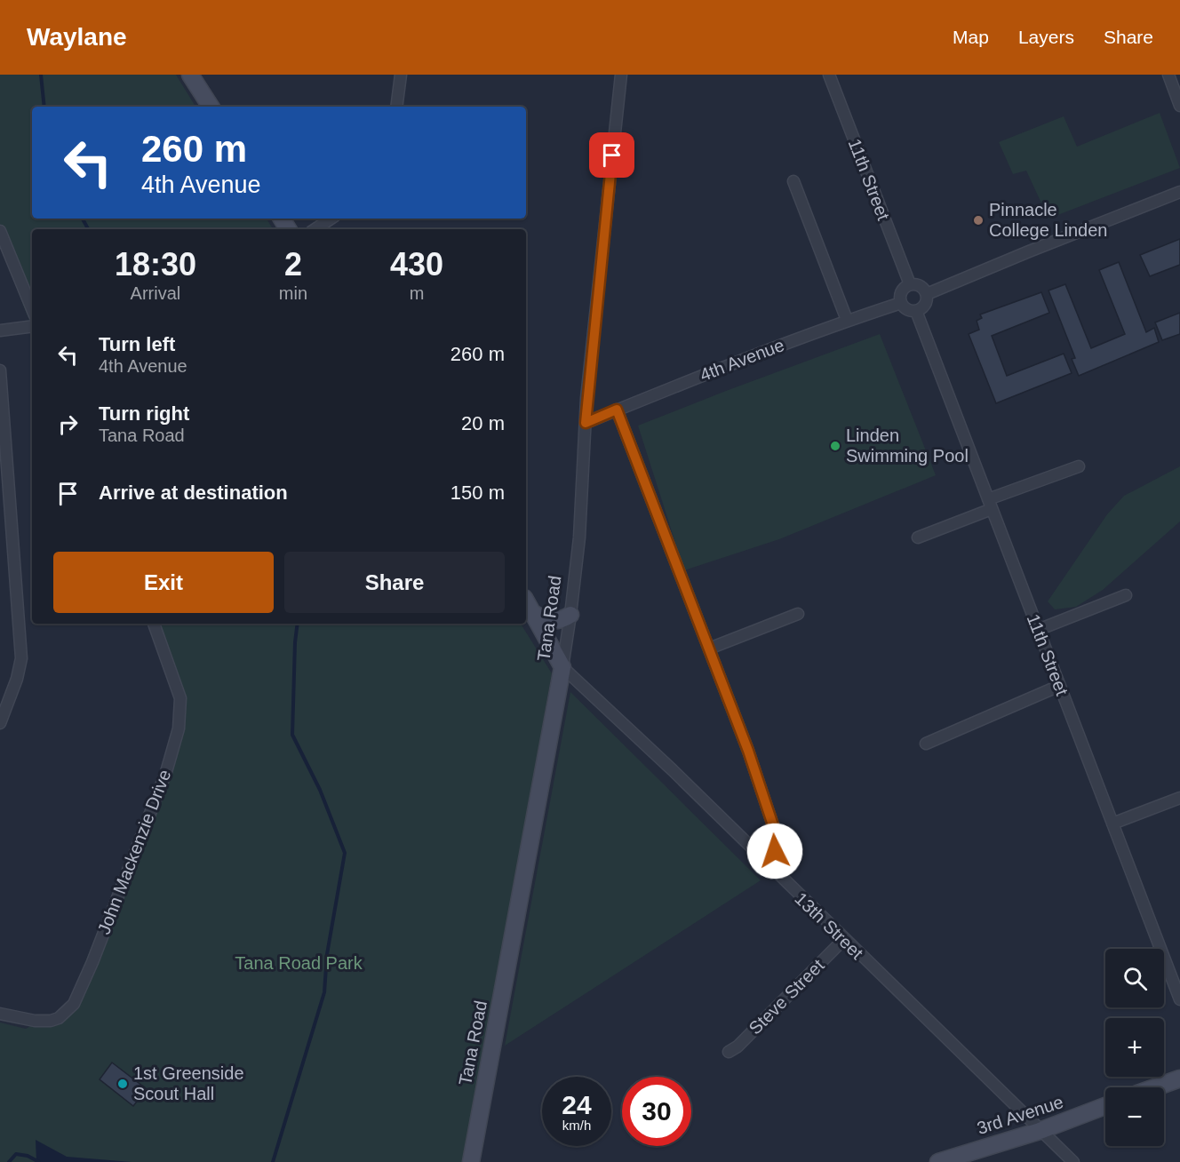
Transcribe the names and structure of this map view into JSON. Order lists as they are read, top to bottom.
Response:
{
  "streets": {
    "main road": ["Tana Road", "3rd Avenue"],
    "street": [
      "11th Street",
      "4th Avenue",
      "John Mackenzie Drive",
      "13th Street",
      "Steve Street"
    ]
  },
  "crossings": [
    ["11th Street", "4th Avenue"],
    ["4th Avenue", "Tana Road"],
    ["Tana Road", "13th Street"],
    ["13th Street", "Steve Street"],
    ["13th Street", "3rd Avenue"]
  ],
  "parks": ["Tana Road Park"],
  "places": ["Pinnacle College Linden", "Linden Swimming Pool", "1st Greenside Scout Hall"],
  "page": {
    "header": "Waylane",
    "nav": ["Map", "Layers", "Share"],
    "turn": ["260 m", "4th Avenue"],
    "eta": [
      "18:30",
      "Arrival",
      "2",
      "min",
      "430",
      "m"
    ],
    "list": [
      {
        "name": "Turn left",
        "note": "4th Avenue",
        "value": "260 m"
      },
      {
        "name": "Turn right",
        "note": "Tana Road",
        "value": "20 m"
      },
      {
        "name": "Arrive at destination",
        "value": "150 m"
      }
    ],
    "buttons": ["Exit", "Share"],
    "map_buttons": ["+", "−"],
    "speed": "24 km/h",
    "limit": "30"
  }
}
